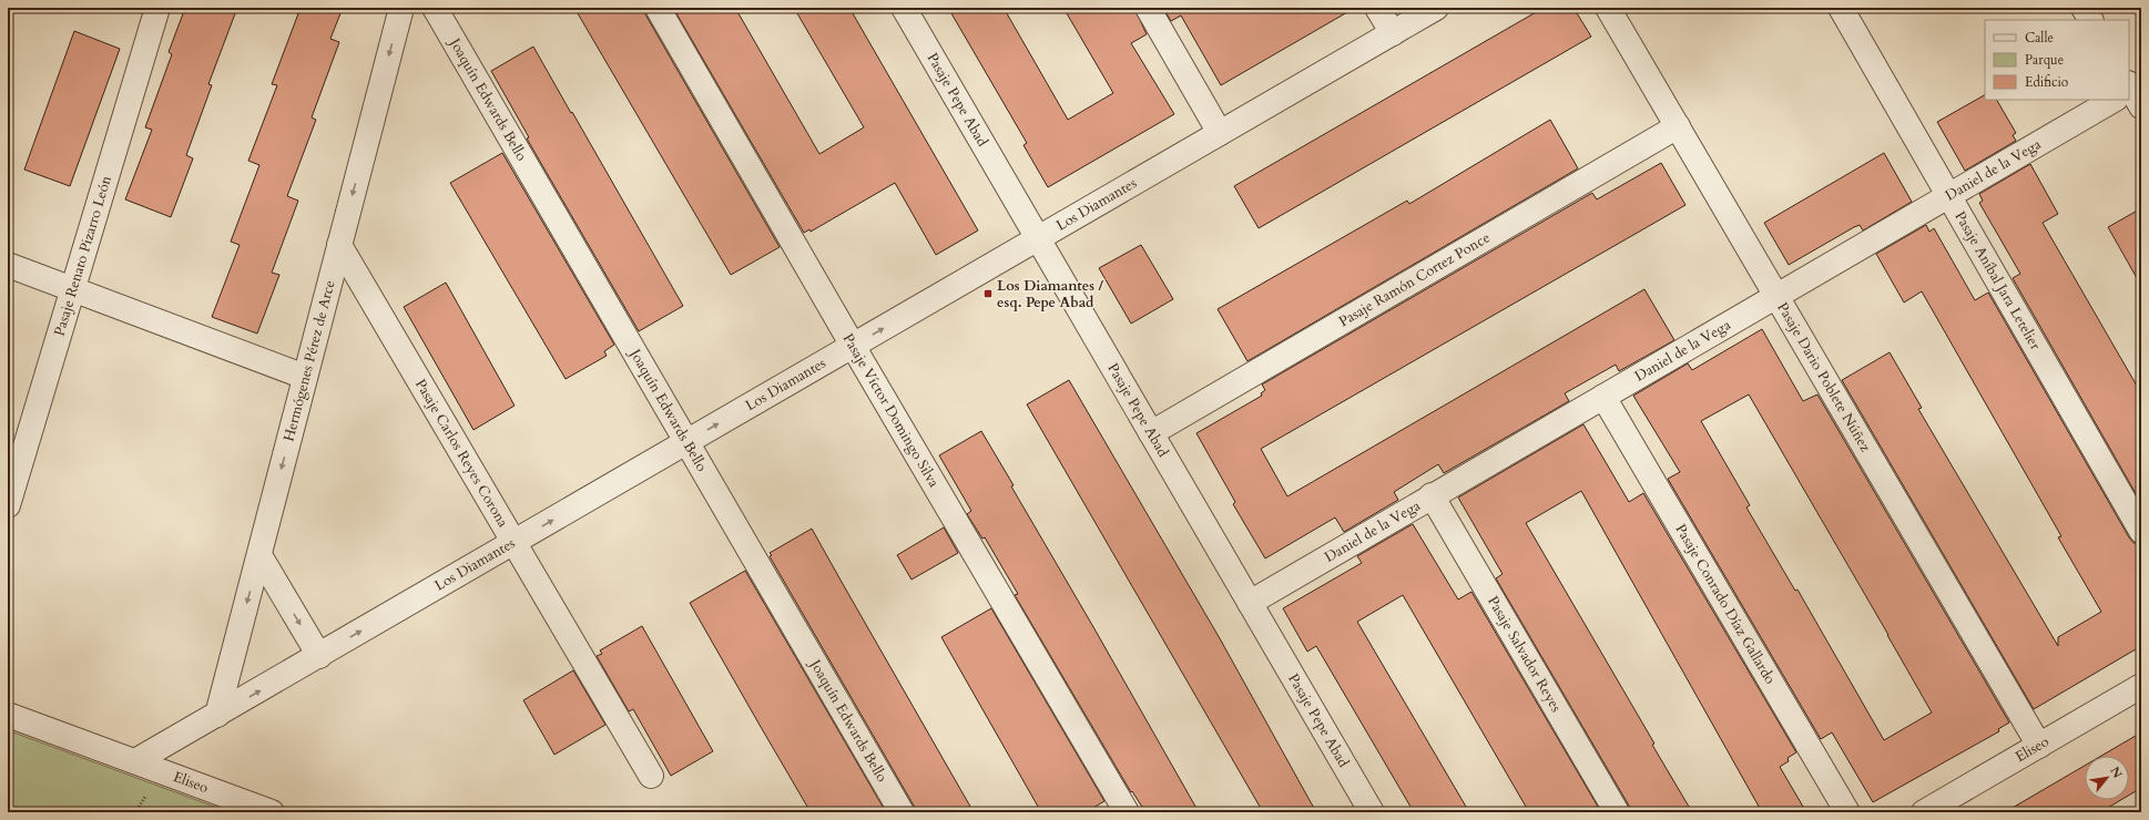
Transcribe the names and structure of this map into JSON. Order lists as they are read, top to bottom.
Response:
{
  "streets": {
    "street": [
      "Joaquín Edwards Bello",
      "Pasaje Pepe Abad",
      "Daniel de la Vega",
      "Los Diamantes",
      "Pasaje Renato Pizarro León",
      "Pasaje Ramón Cortez Ponce",
      "Pasaje Aníbal Jara Letelier",
      "Hermógenes Pérez de Arce",
      "Pasaje Dario Poblete Núñez",
      "Pasaje Víctor Domingo Silva",
      "Pasaje Carlos Reyes Corona",
      "Pasaje Conrado Díaz Gallardo",
      "Pasaje Salvador Reyes",
      "Eliseo"
    ]
  },
  "crossings": [
    ["Joaquín Edwards Bello", "Los Diamantes"],
    ["Pasaje Pepe Abad", "Daniel de la Vega"],
    ["Pasaje Pepe Abad", "Los Diamantes"],
    ["Pasaje Pepe Abad", "Pasaje Ramón Cortez Ponce"],
    ["Daniel de la Vega", "Pasaje Aníbal Jara Letelier"],
    ["Daniel de la Vega", "Pasaje Dario Poblete Núñez"],
    ["Daniel de la Vega", "Pasaje Conrado Díaz Gallardo"],
    ["Daniel de la Vega", "Pasaje Salvador Reyes"],
    ["Los Diamantes", "Hermógenes Pérez de Arce"],
    ["Los Diamantes", "Pasaje Víctor Domingo Silva"],
    ["Los Diamantes", "Pasaje Carlos Reyes Corona"],
    ["Los Diamantes", "Eliseo"],
    ["Pasaje Ramón Cortez Ponce", "Pasaje Dario Poblete Núñez"],
    ["Hermógenes Pérez de Arce", "Pasaje Carlos Reyes Corona"],
    ["Pasaje Dario Poblete Núñez", "Eliseo"]
  ],
  "one_way": ["Los Diamantes", "Hermógenes Pérez de Arce"],
  "places": {
    "transit": ["Los Diamantes / esq. Pepe Abad"]
  },
  "legend": ["Calle", "Parque", "Edificio"],
  "north": "top right"
}
